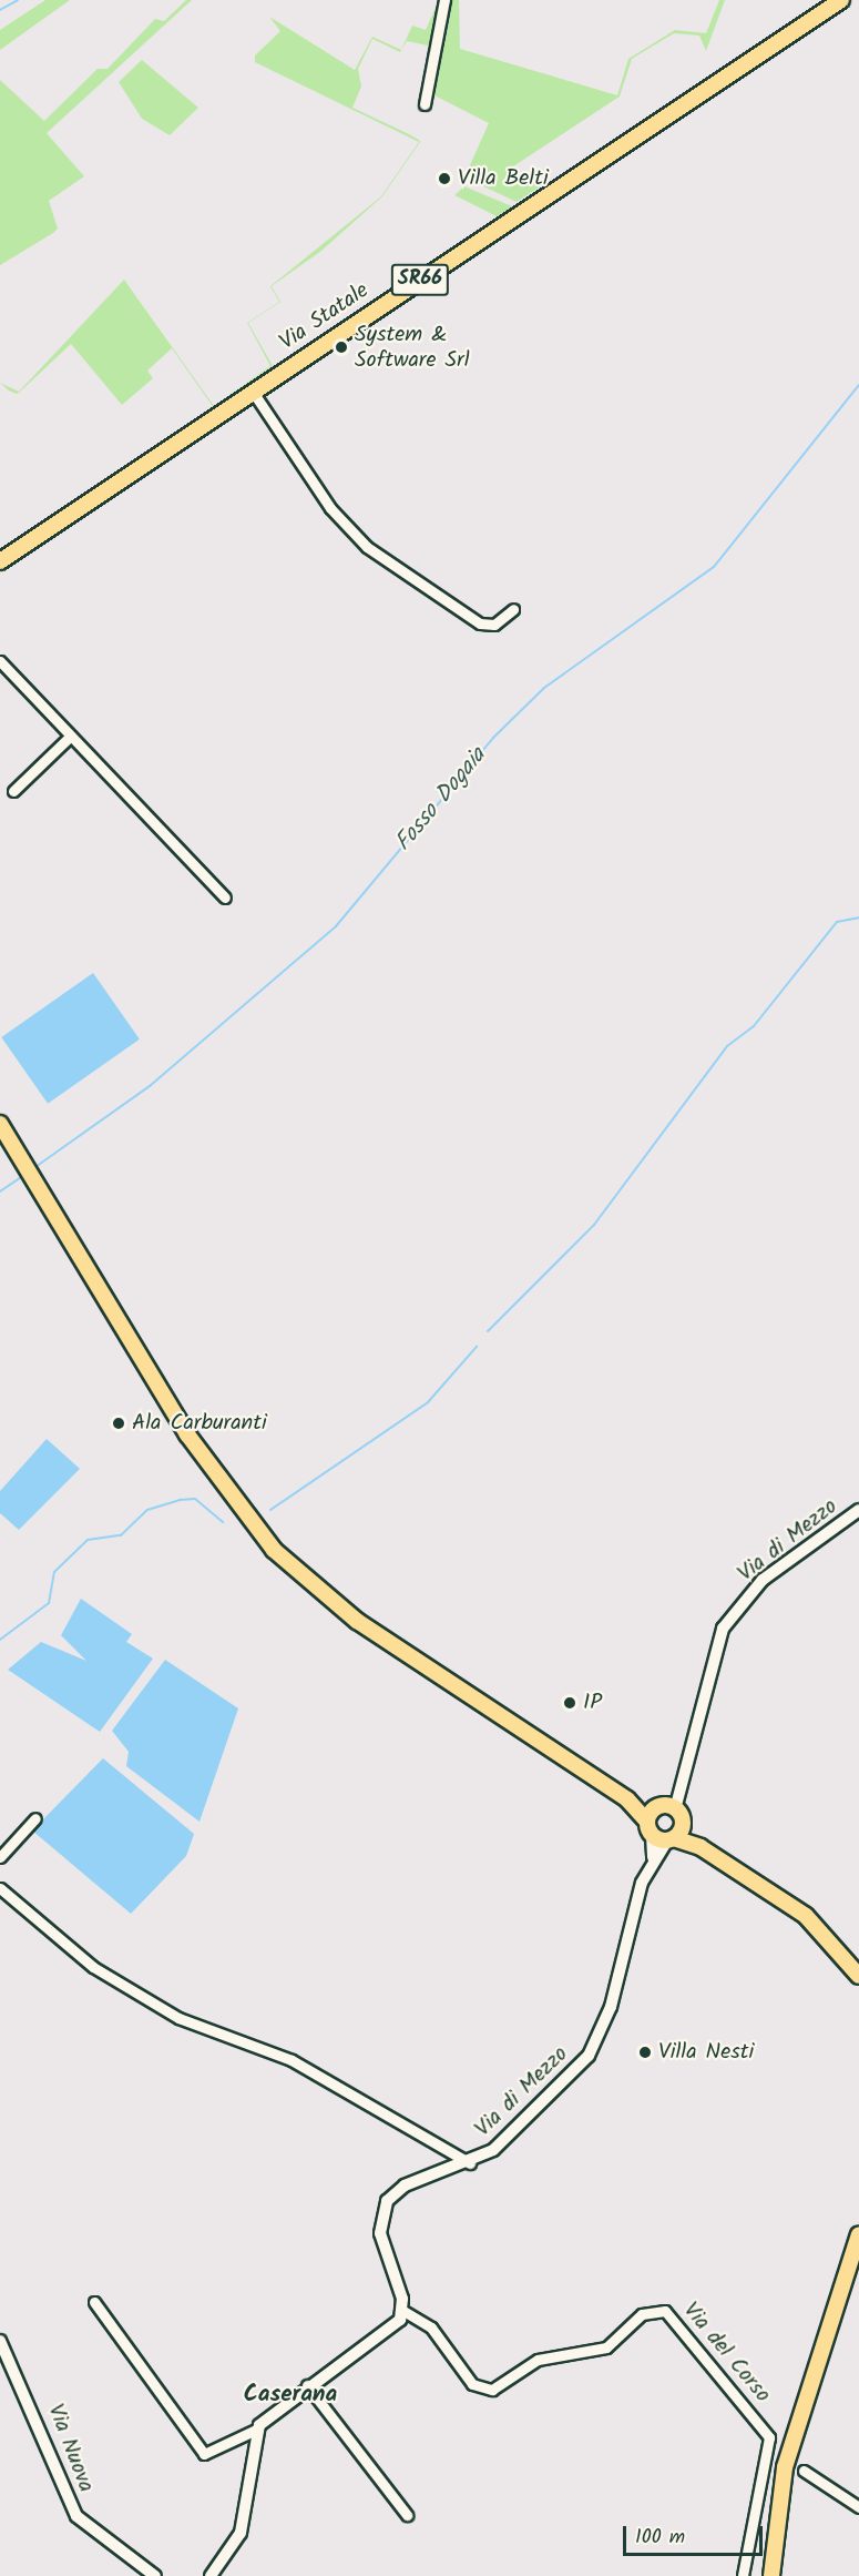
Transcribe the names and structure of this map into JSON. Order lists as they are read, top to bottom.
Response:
{
  "streets": {
    "main road": ["SR66", "Via Statale"],
    "street": ["Via di Mezzo", "Via del Corso", "Via Nuova"]
  },
  "crossings": [
    ["Via di Mezzo", "Via del Corso"]
  ],
  "districts": ["Caserana"],
  "water": ["Fosso Dogaia"],
  "places": [
    "Villa Belti",
    "System & Software Srl",
    "Ala Carburanti",
    "IP",
    "Villa Nesti"
  ],
  "scale_bar": "100 m"
}
